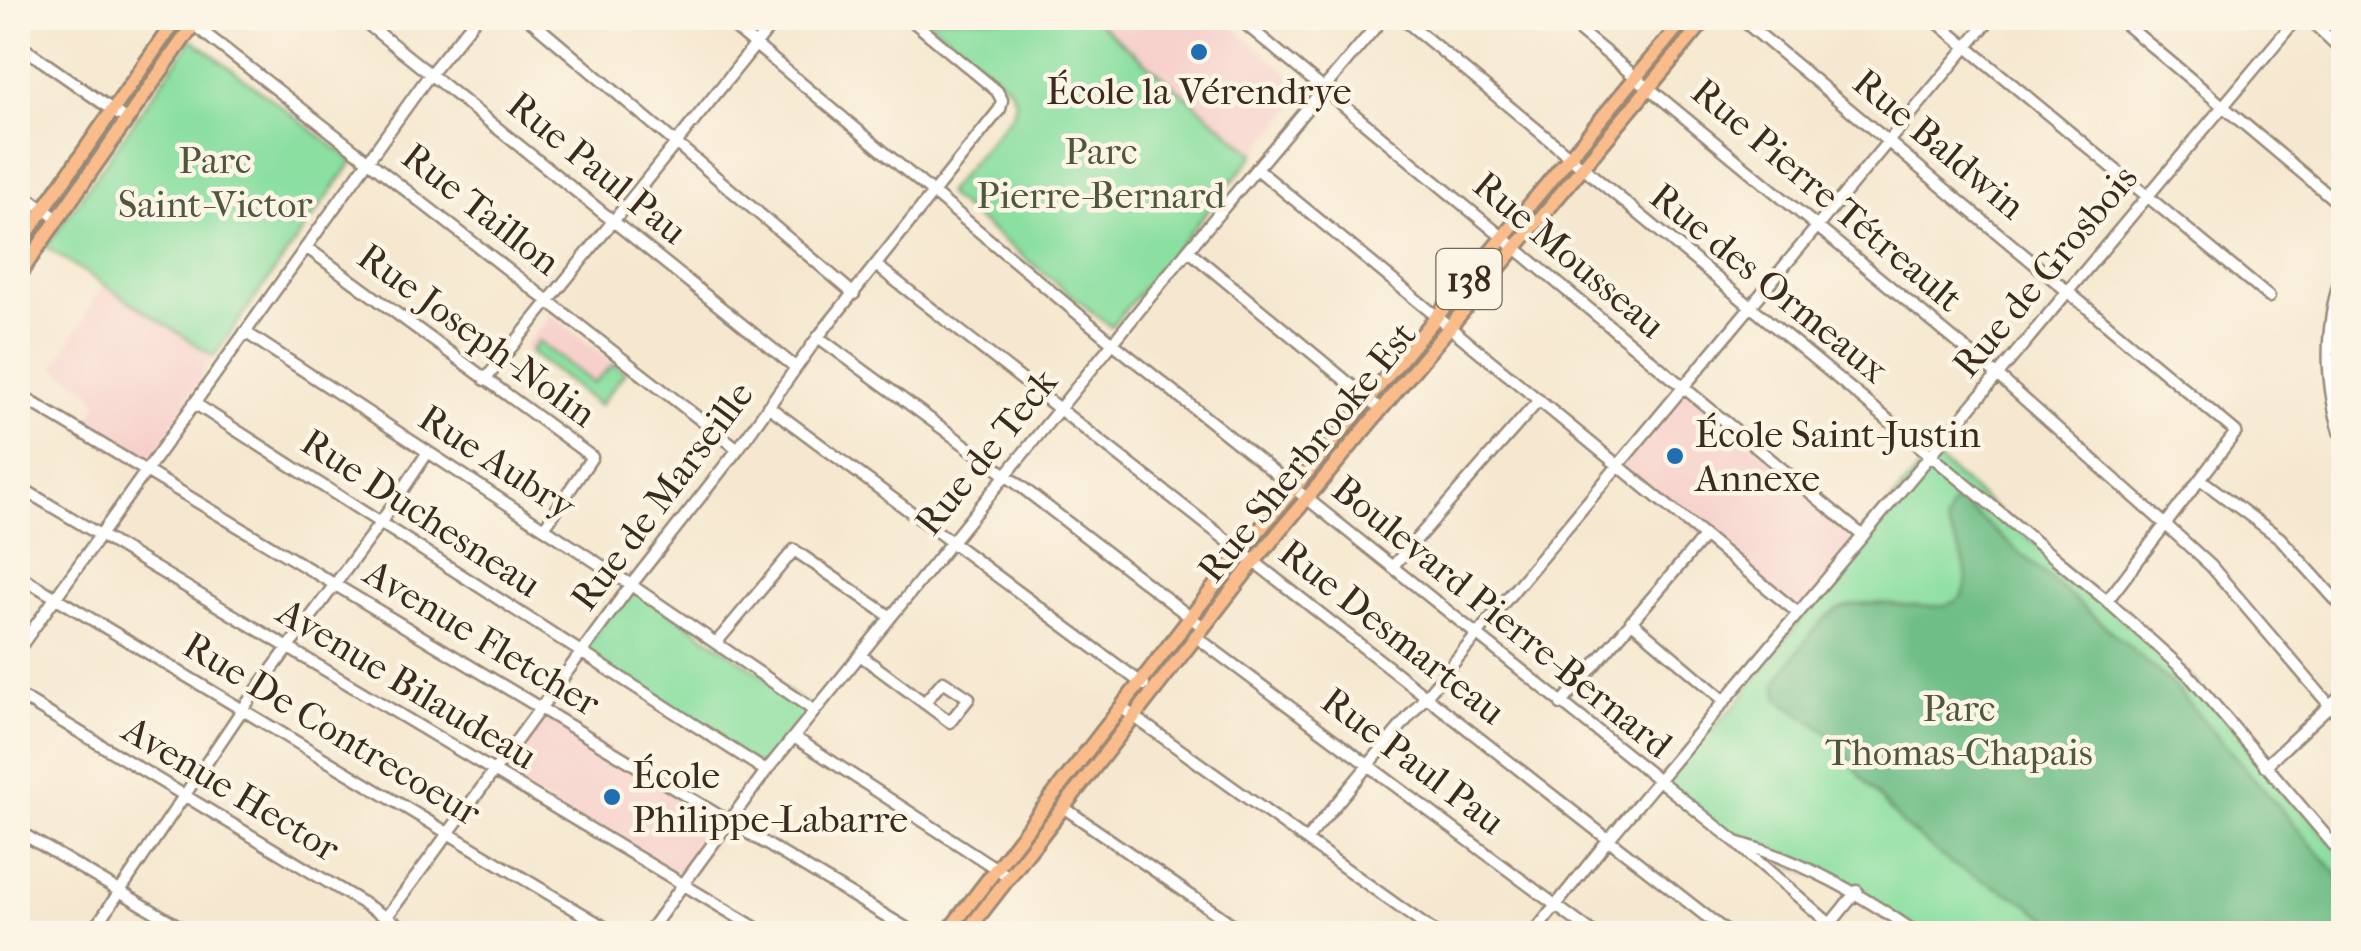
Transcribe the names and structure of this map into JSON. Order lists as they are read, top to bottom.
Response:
{
  "streets": {
    "main road": ["138", "Rue Sherbrooke Est"],
    "street": [
      "Rue Baldwin",
      "Rue Paul Pau",
      "Rue Pierre Tétreault",
      "Rue Taillon",
      "Rue Mousseau",
      "Rue de Grosbois",
      "Rue des Ormeaux",
      "Rue Joseph-Nolin",
      "Rue de Teck",
      "Rue Aubry",
      "Rue de Marseille",
      "Rue Duchesneau",
      "Boulevard Pierre-Bernard",
      "Rue Desmarteau",
      "Avenue Fletcher",
      "Avenue Bilaudeau",
      "Rue De Contrecoeur",
      "Avenue Hector"
    ]
  },
  "crossings": [
    ["Rue Baldwin", "Rue de Grosbois"],
    ["Rue Paul Pau", "Rue de Grosbois"],
    ["Rue Paul Pau", "Rue de Teck"],
    ["Rue Paul Pau", "Rue Sherbrooke Est"],
    ["Rue Paul Pau", "Rue de Marseille"],
    ["Rue Pierre Tétreault", "Rue de Grosbois"],
    ["Rue Pierre Tétreault", "Rue Sherbrooke Est"],
    ["Rue Taillon", "Rue de Marseille"],
    ["Rue Mousseau", "Rue de Grosbois"],
    ["Rue Mousseau", "Rue de Teck"],
    ["Rue Mousseau", "Rue Sherbrooke Est"],
    ["Rue de Grosbois", "Rue des Ormeaux"],
    ["Rue de Grosbois", "Boulevard Pierre-Bernard"],
    ["Rue de Grosbois", "Rue Desmarteau"],
    ["Rue des Ormeaux", "Rue Sherbrooke Est"],
    ["Rue Joseph-Nolin", "Rue Aubry"],
    ["Rue de Teck", "Rue Aubry"],
    ["Rue de Teck", "Rue Duchesneau"],
    ["Rue de Teck", "Boulevard Pierre-Bernard"],
    ["Rue de Teck", "Rue Desmarteau"],
    ["Rue de Teck", "Avenue Fletcher"],
    ["Rue de Teck", "Avenue Bilaudeau"],
    ["Rue Sherbrooke Est", "Boulevard Pierre-Bernard"],
    ["Rue Sherbrooke Est", "Rue Desmarteau"],
    ["Rue Aubry", "Rue de Marseille"],
    ["Rue de Marseille", "Rue Duchesneau"],
    ["Rue de Marseille", "Boulevard Pierre-Bernard"],
    ["Rue de Marseille", "Rue Desmarteau"],
    ["Rue de Marseille", "Avenue Fletcher"],
    ["Rue de Marseille", "Avenue Bilaudeau"],
    ["Rue de Marseille", "Rue De Contrecoeur"],
    ["Rue de Marseille", "Avenue Hector"]
  ],
  "parks": ["Parc Pierre-Bernard", "Parc Saint-Victor", "Parc Thomas-Chapais"],
  "places": ["École la Vérendrye", "École Saint-Justin Annexe", "École Philippe-Labarre"]
}
